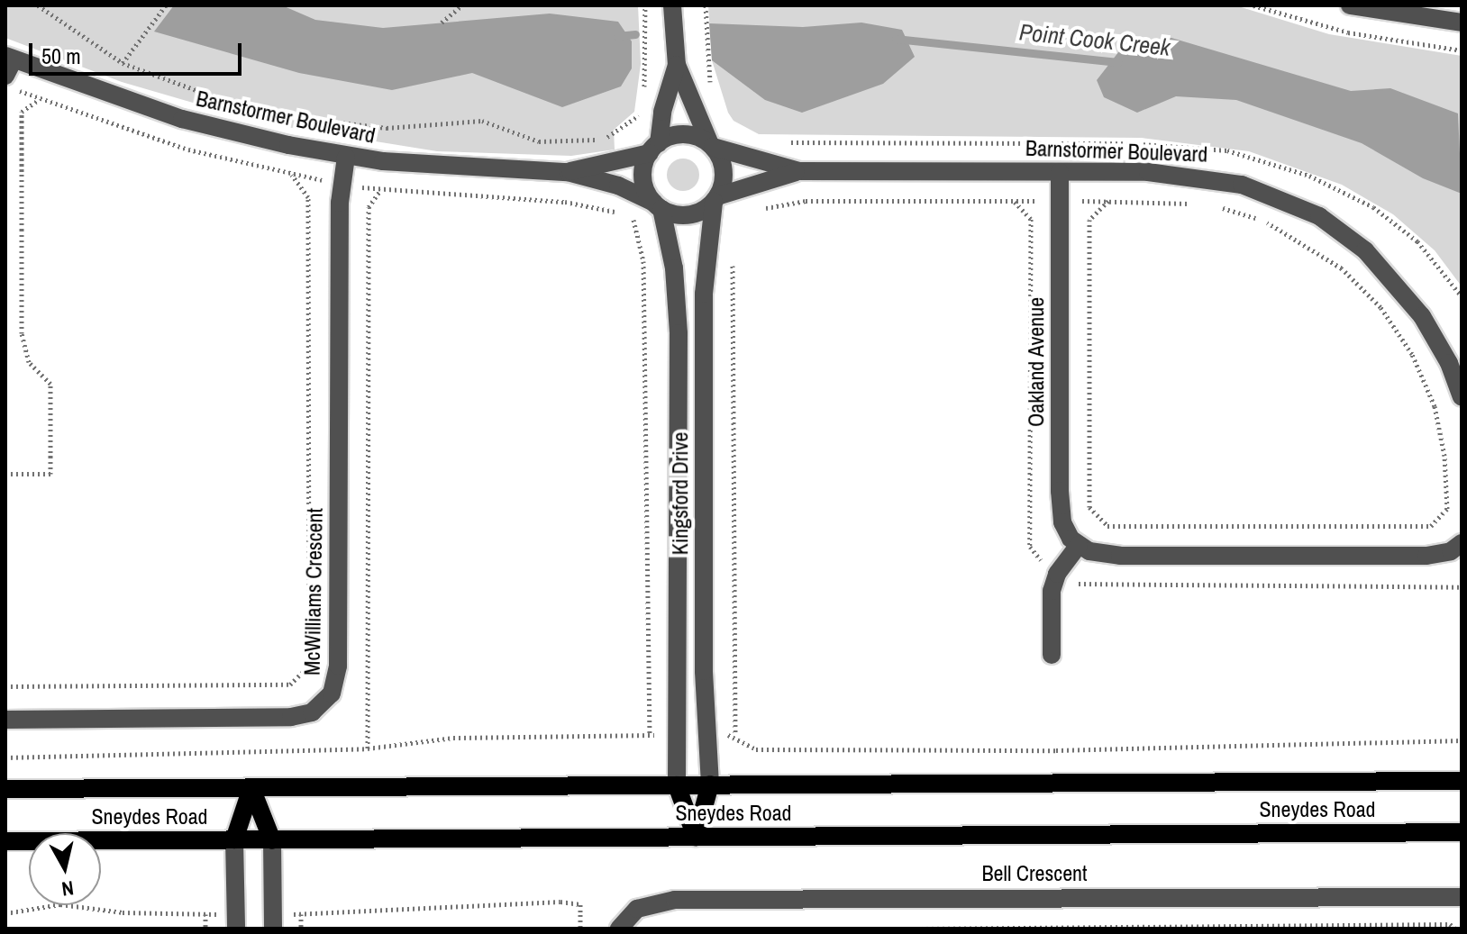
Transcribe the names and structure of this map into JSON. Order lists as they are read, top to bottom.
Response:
{
  "streets": {
    "main road": ["Sneydes Road"],
    "street": [
      "Barnstormer Boulevard",
      "Oakland Avenue",
      "Kingsford Drive",
      "McWilliams Crescent",
      "Bell Crescent"
    ]
  },
  "crossings": [
    ["Barnstormer Boulevard", "Oakland Avenue"],
    ["Barnstormer Boulevard", "Kingsford Drive"],
    ["Barnstormer Boulevard", "McWilliams Crescent"],
    ["Kingsford Drive", "Sneydes Road"]
  ],
  "water": ["Point Cook Creek"],
  "scale_bar": "50 m",
  "north": "bottom"
}
